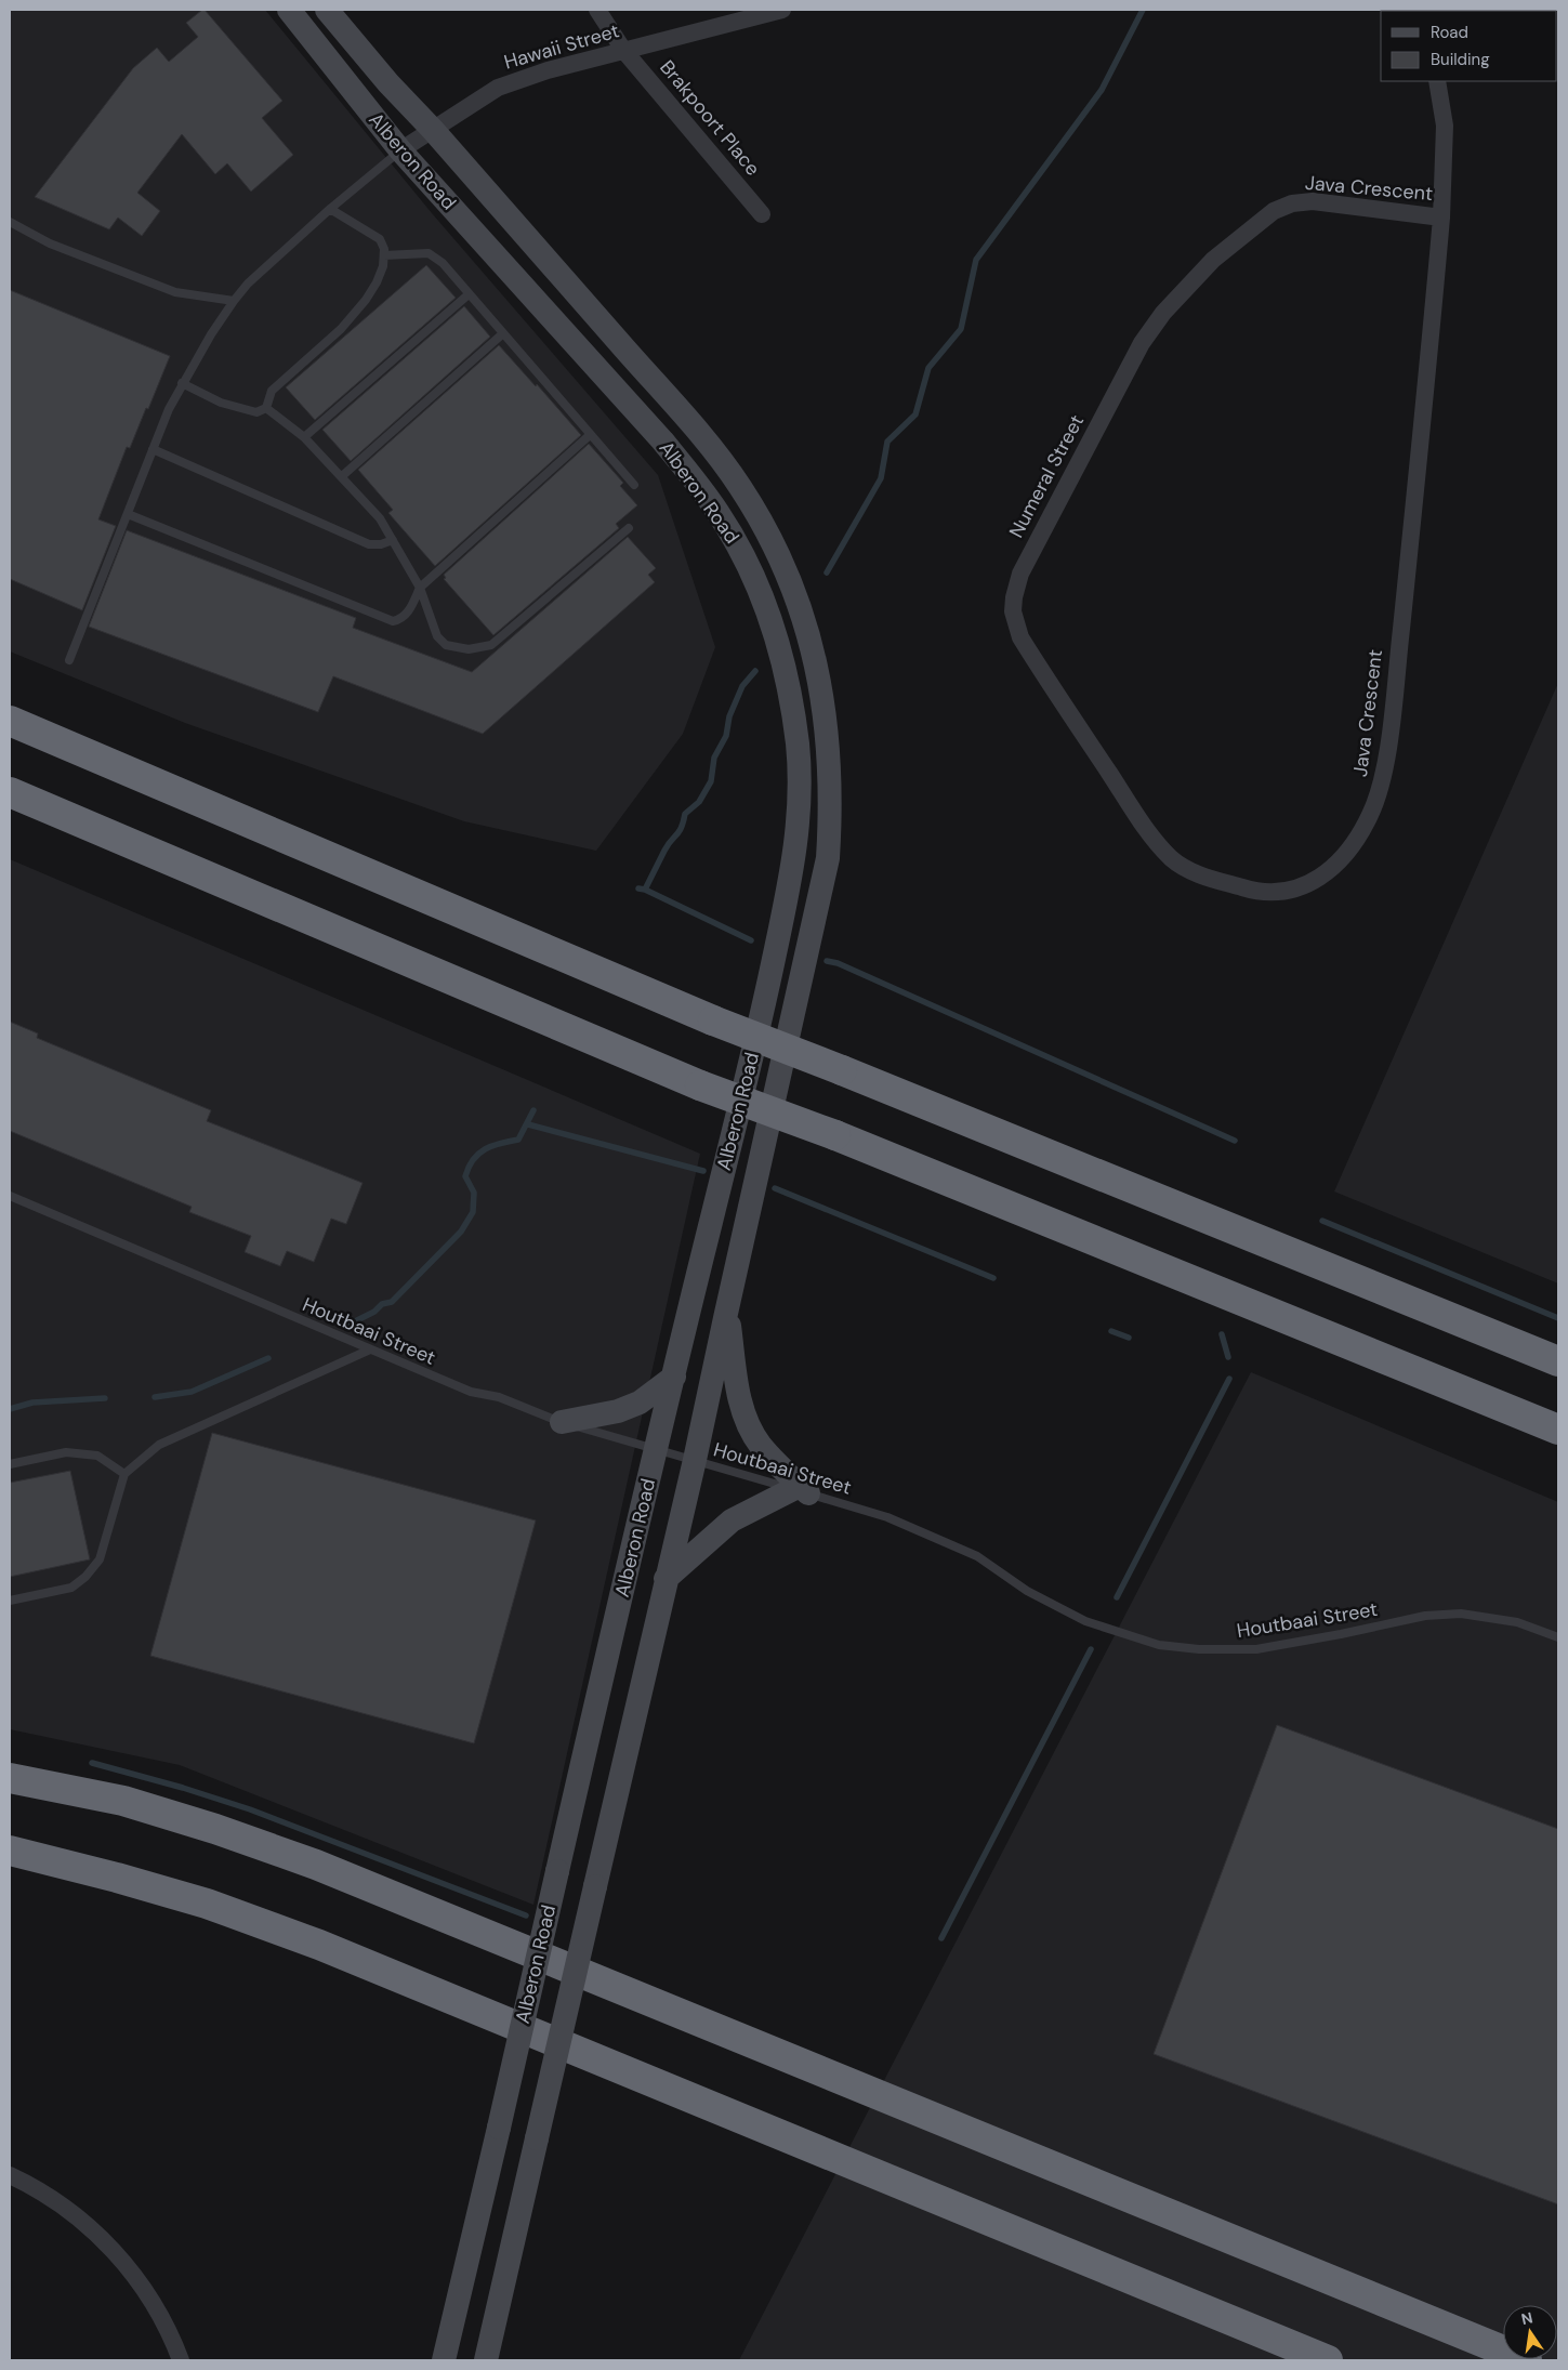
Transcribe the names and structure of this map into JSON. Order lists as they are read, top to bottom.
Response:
{
  "streets": {
    "main road": ["Alberon Road"],
    "street": [
      "Hawaii Street",
      "Brakpoort Place",
      "Java Crescent",
      "Numeral Street"
    ],
    "lane": ["Houtbaai Street"]
  },
  "crossings": [
    ["Hawaii Street", "Brakpoort Place"],
    ["Hawaii Street", "Alberon Road"],
    ["Alberon Road", "Houtbaai Street"],
    ["Java Crescent", "Numeral Street"]
  ],
  "legend": ["Road", "Building"],
  "north": "top"
}
